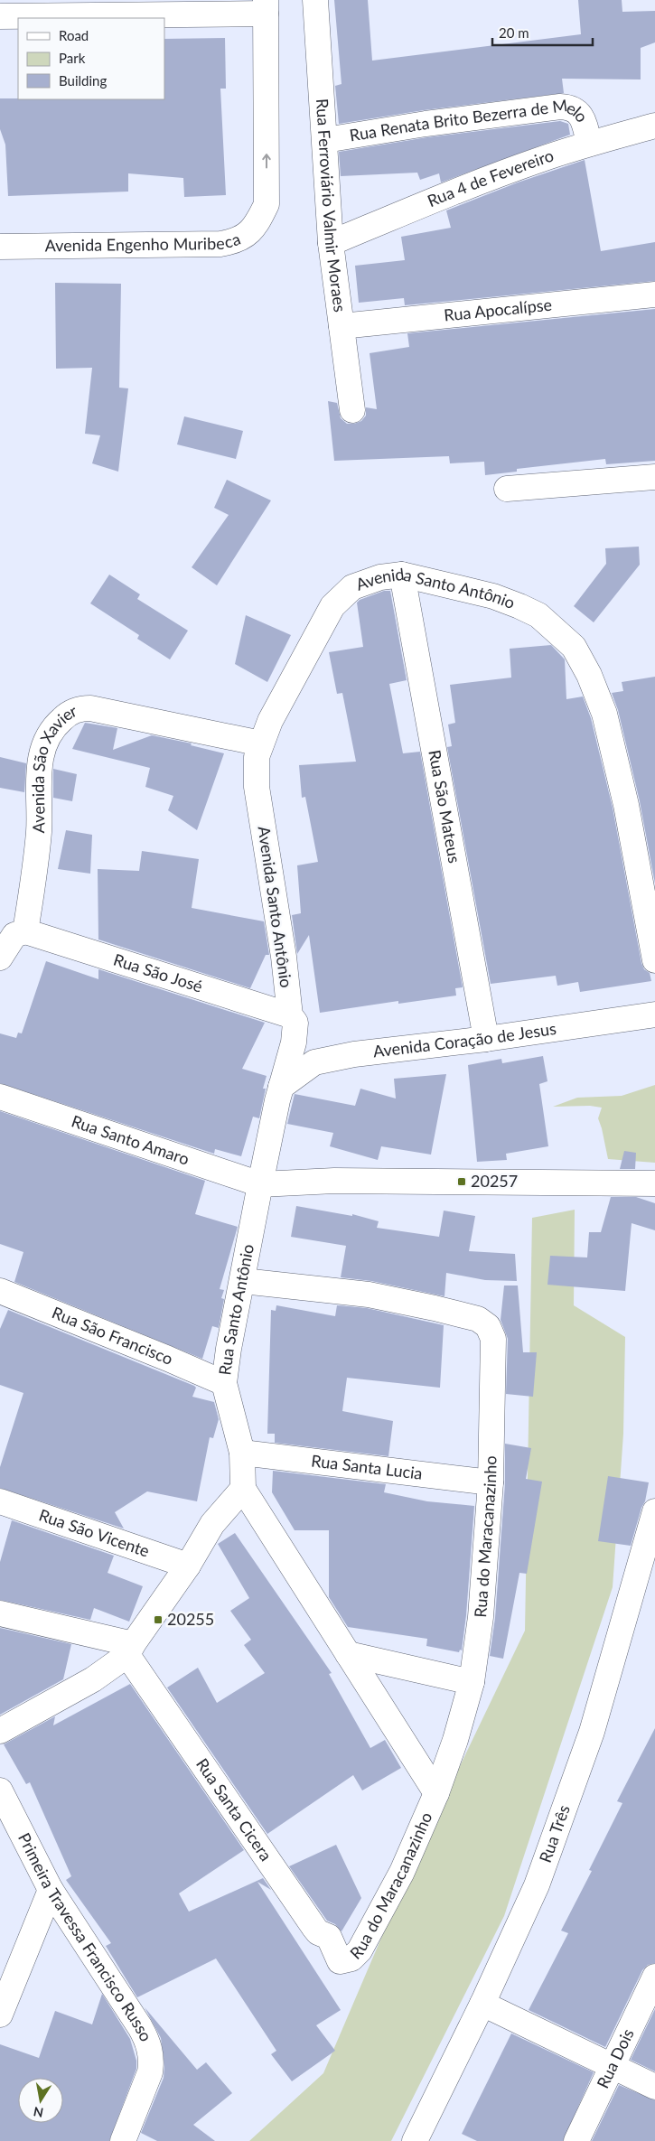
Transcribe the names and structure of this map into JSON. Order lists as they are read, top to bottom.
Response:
{
  "streets": {
    "street": [
      "Rua Renata Brito Bezerra de Melo",
      "Rua 4 de Fevereiro",
      "Rua Ferroviário Valmir Moraes",
      "Avenida Engenho Muribeca",
      "Rua Apocalípse",
      "Avenida Santo Antônio",
      "Avenida São Xavier",
      "Rua São Mateus",
      "Rua São José",
      "Avenida Coração de Jesus",
      "Rua Santo Amaro",
      "Rua Santo Antônio",
      "Rua São Francisco",
      "Rua Santa Lucia",
      "Rua São Vicente",
      "Rua do Maracanazinho",
      "Rua Santa Cicera",
      "Rua Três",
      "Primeira Travessa Francisco Russo",
      "Rua Dois"
    ]
  },
  "crossings": [
    ["Rua Renata Brito Bezerra de Melo", "Rua 4 de Fevereiro"],
    ["Rua Renata Brito Bezerra de Melo", "Rua Ferroviário Valmir Moraes"],
    ["Rua 4 de Fevereiro", "Rua Ferroviário Valmir Moraes"],
    ["Rua Ferroviário Valmir Moraes", "Rua Apocalípse"],
    ["Avenida Santo Antônio", "Avenida São Xavier"],
    ["Avenida Santo Antônio", "Rua São Mateus"],
    ["Avenida Santo Antônio", "Rua São José"],
    ["Avenida Santo Antônio", "Avenida Coração de Jesus"],
    ["Avenida Santo Antônio", "Rua Santo Antônio"],
    ["Avenida São Xavier", "Rua São José"],
    ["Rua São Mateus", "Avenida Coração de Jesus"],
    ["Avenida Coração de Jesus", "Rua Santo Antônio"],
    ["Rua Santo Amaro", "Rua Santo Antônio"],
    ["Rua Santo Antônio", "Rua São Francisco"],
    ["Rua Santo Antônio", "Rua Santa Lucia"],
    ["Rua Santo Antônio", "Rua do Maracanazinho"],
    ["Rua Santa Lucia", "Rua do Maracanazinho"],
    ["Rua do Maracanazinho", "Rua Santa Cicera"]
  ],
  "places": {
    "transit": ["20257", "20255"]
  },
  "legend": ["Road", "Park", "Building"],
  "scale_bar": "20 m",
  "north": "bottom"
}
